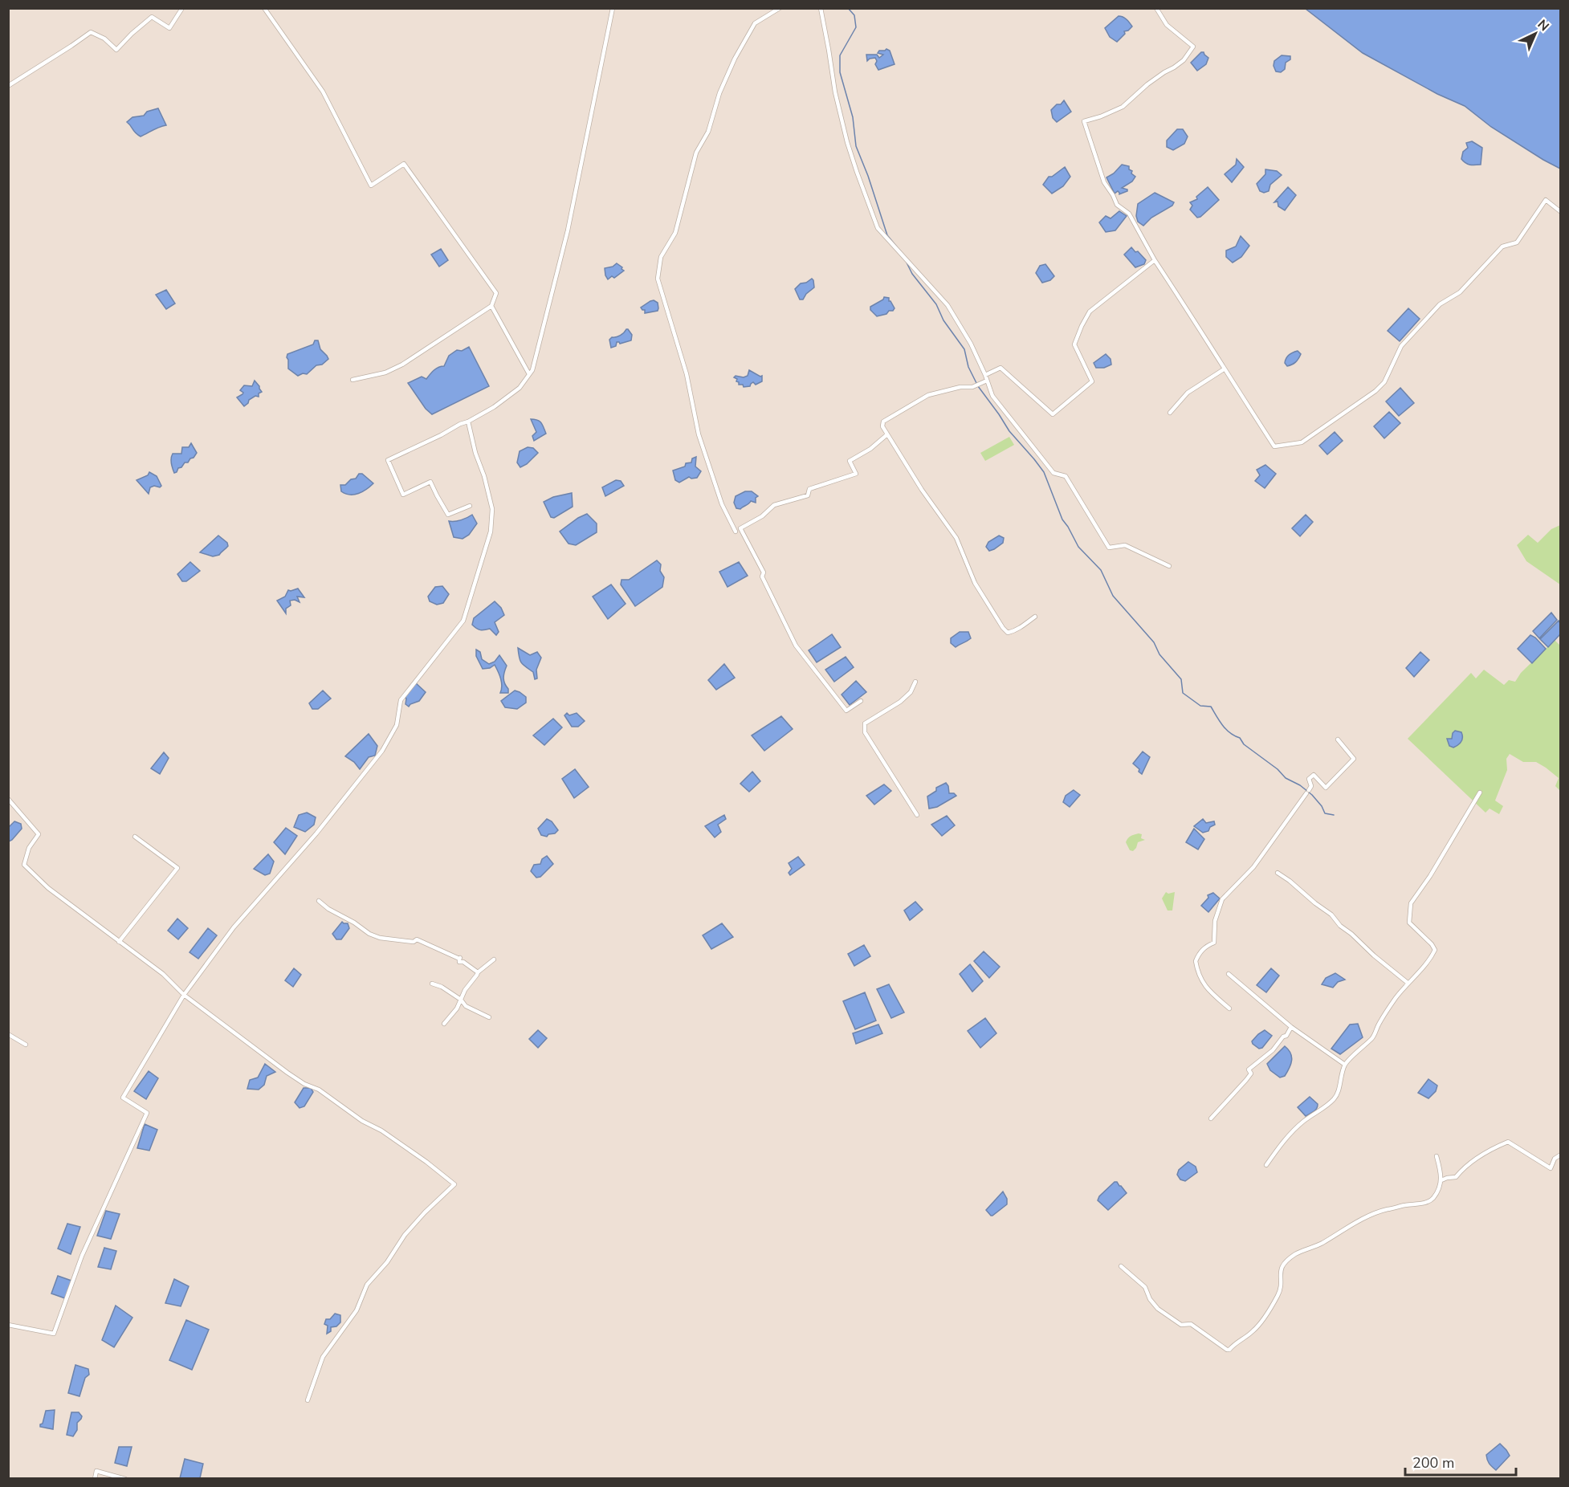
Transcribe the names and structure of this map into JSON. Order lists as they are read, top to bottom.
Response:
{
  "scale_bar": "200 m",
  "north": "top right"
}
